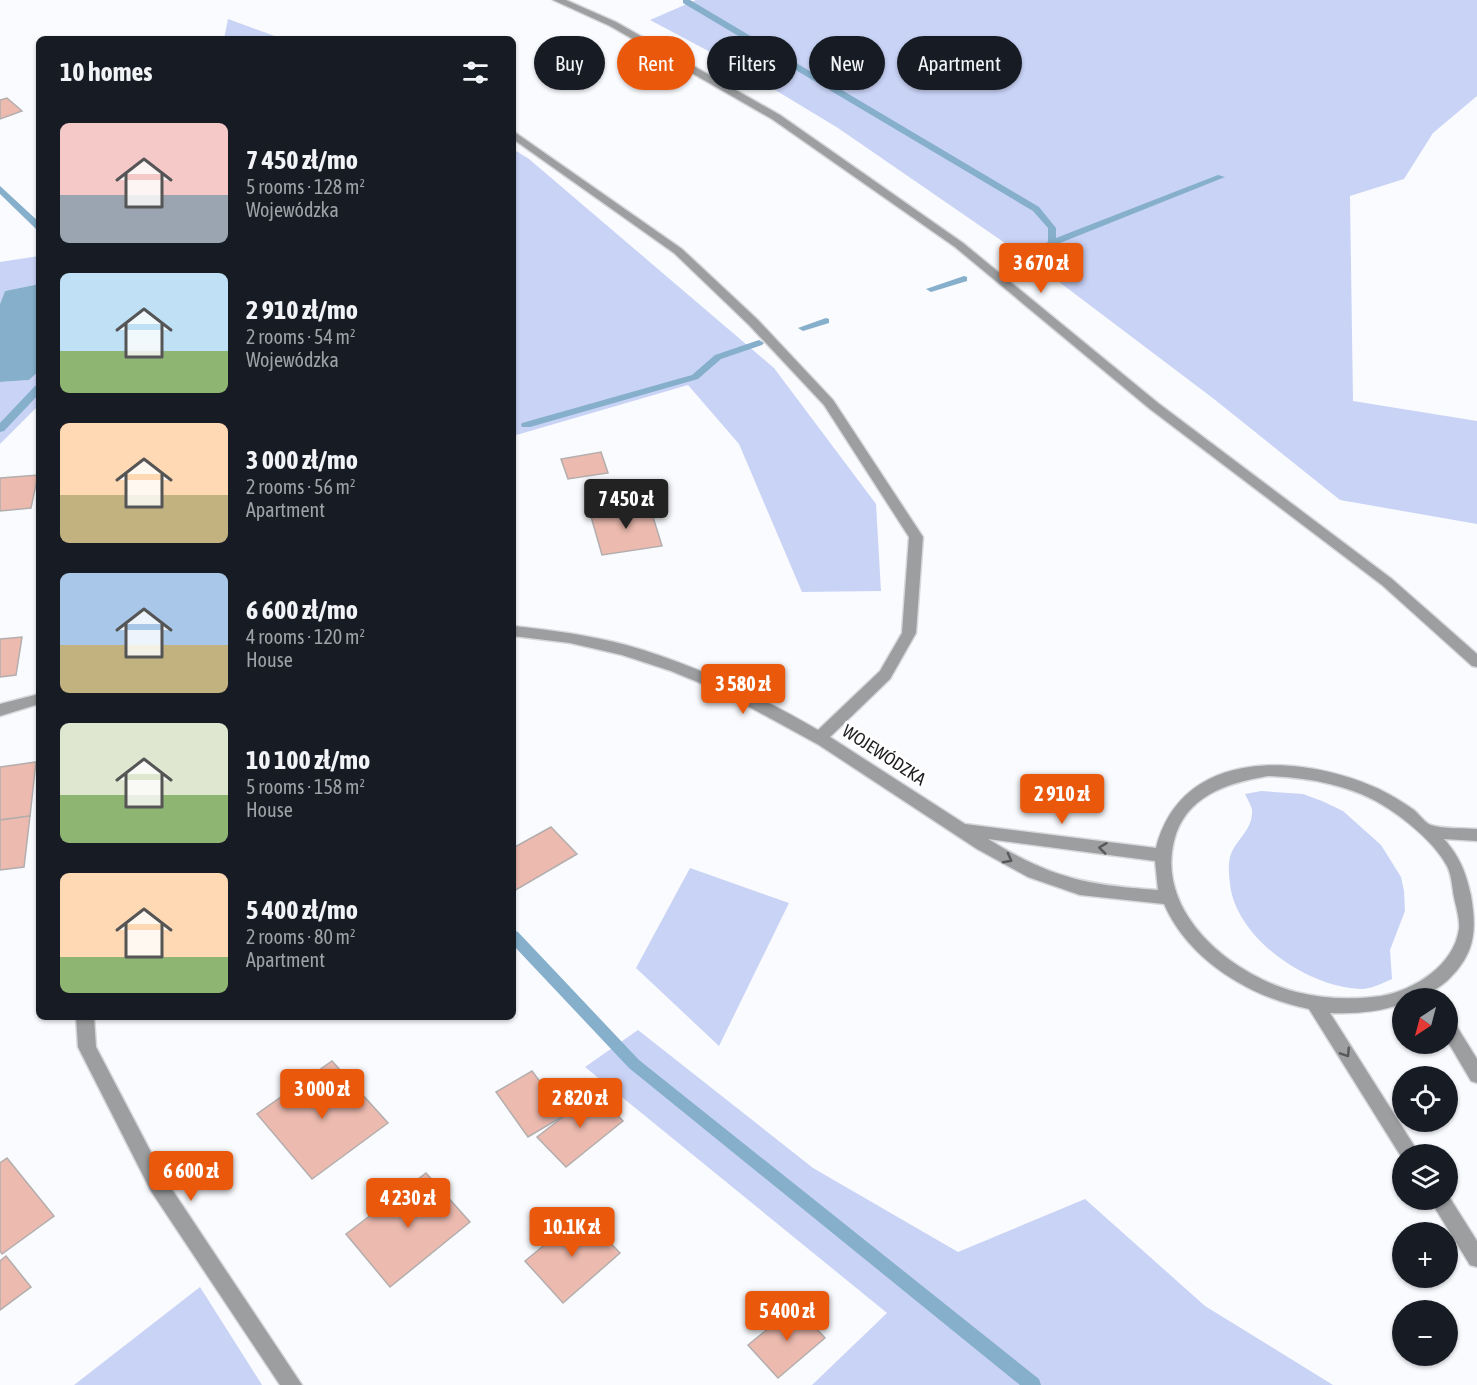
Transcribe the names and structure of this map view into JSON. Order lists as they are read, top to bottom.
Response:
{
  "streets": {
    "street": ["WOJEWÓDZKA"]
  },
  "north": "bottom left",
  "page": {
    "chip": [
      "Buy",
      "Rent",
      "Filters",
      "New",
      "Apartment"
    ],
    "heading": "10 homes",
    "list": [
      {
        "name": "7 450 zł/mo",
        "note": "5 rooms · 128 m² · Wojewódzka"
      },
      {
        "name": "2 910 zł/mo",
        "note": "2 rooms · 54 m² · Wojewódzka"
      },
      {
        "name": "3 000 zł/mo",
        "note": "2 rooms · 56 m² · Apartment"
      },
      {
        "name": "6 600 zł/mo",
        "note": "4 rooms · 120 m² · House"
      },
      {
        "name": "10 100 zł/mo",
        "note": "5 rooms · 158 m² · House"
      },
      {
        "name": "5 400 zł/mo",
        "note": "2 rooms · 80 m² · Apartment"
      }
    ],
    "price": [
      "3 670 zł",
      "7 450 zł",
      "3 580 zł",
      "2 910 zł",
      "3 000 zł",
      "2 820 zł",
      "6 600 zł",
      "4 230 zł",
      "10.1K zł",
      "5 400 zł"
    ],
    "map_buttons": ["+", "−"]
  }
}
